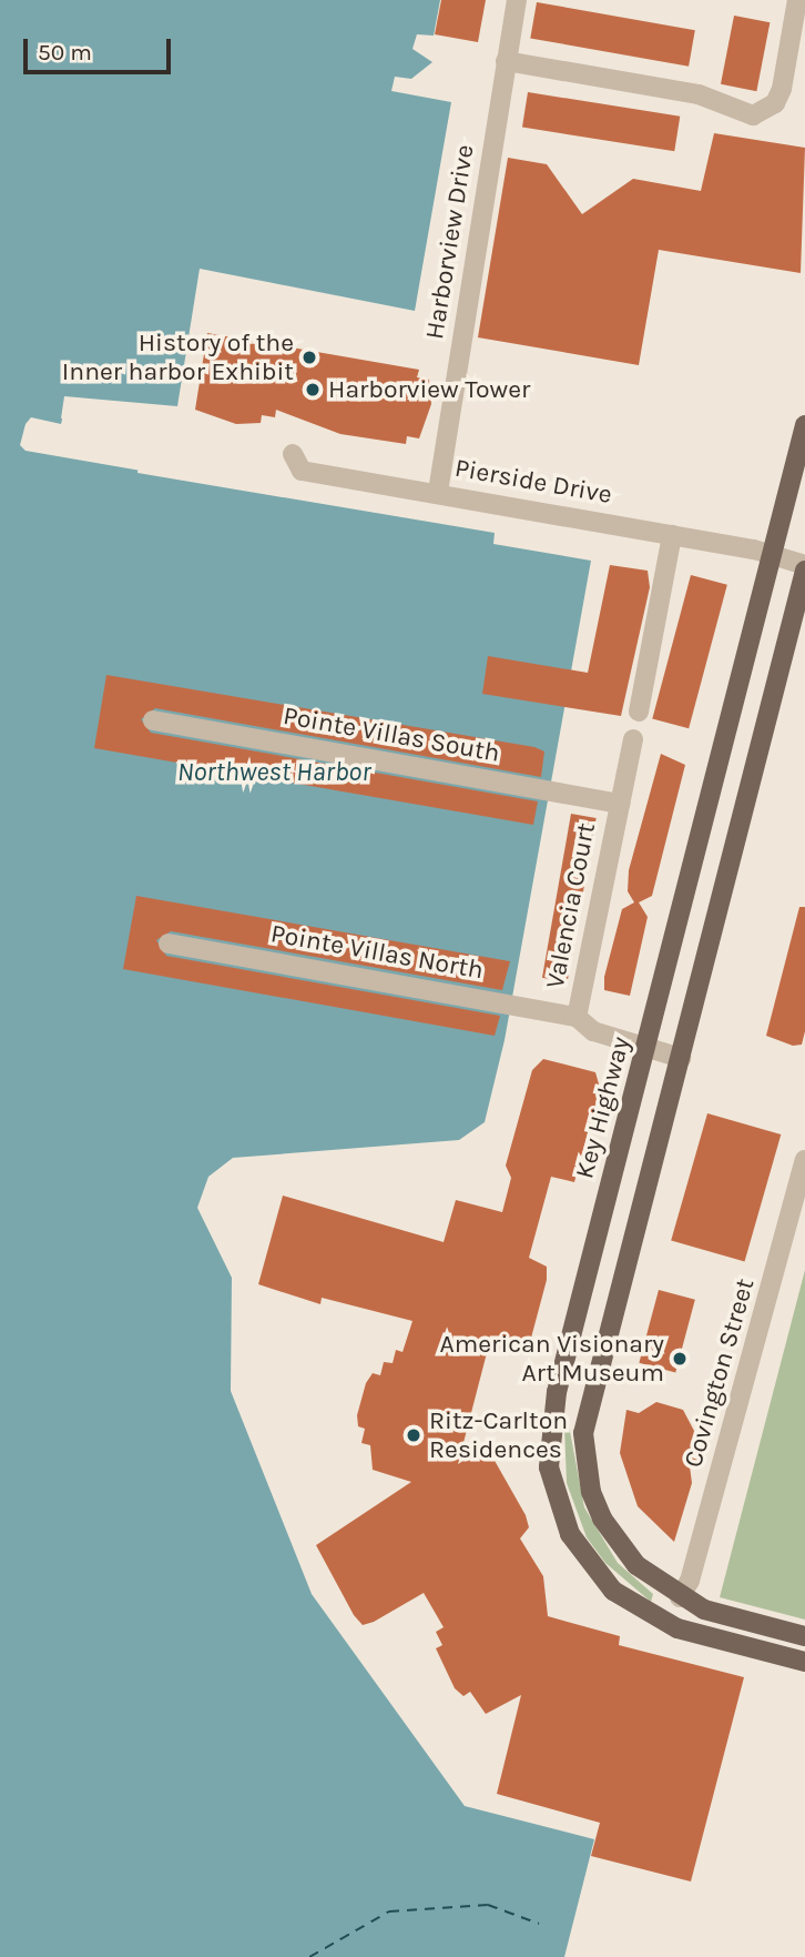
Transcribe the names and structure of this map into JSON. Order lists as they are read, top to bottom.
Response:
{
  "streets": {
    "main road": ["Key Highway"],
    "street": [
      "Harborview Drive",
      "Pierside Drive",
      "Pointe Villas South",
      "Valencia Court",
      "Pointe Villas North",
      "Covington Street"
    ]
  },
  "crossings": [
    ["Harborview Drive", "Pierside Drive"],
    ["Pierside Drive", "Key Highway"],
    ["Pointe Villas South", "Valencia Court"],
    ["Valencia Court", "Pointe Villas North"],
    ["Valencia Court", "Key Highway"]
  ],
  "water": ["Northwest Harbor"],
  "places": [
    "History of the Inner harbor Exhibit",
    "Harborview Tower",
    "American Visionary Art Museum",
    "Ritz-Carlton Residences"
  ],
  "scale_bar": "50 m"
}
